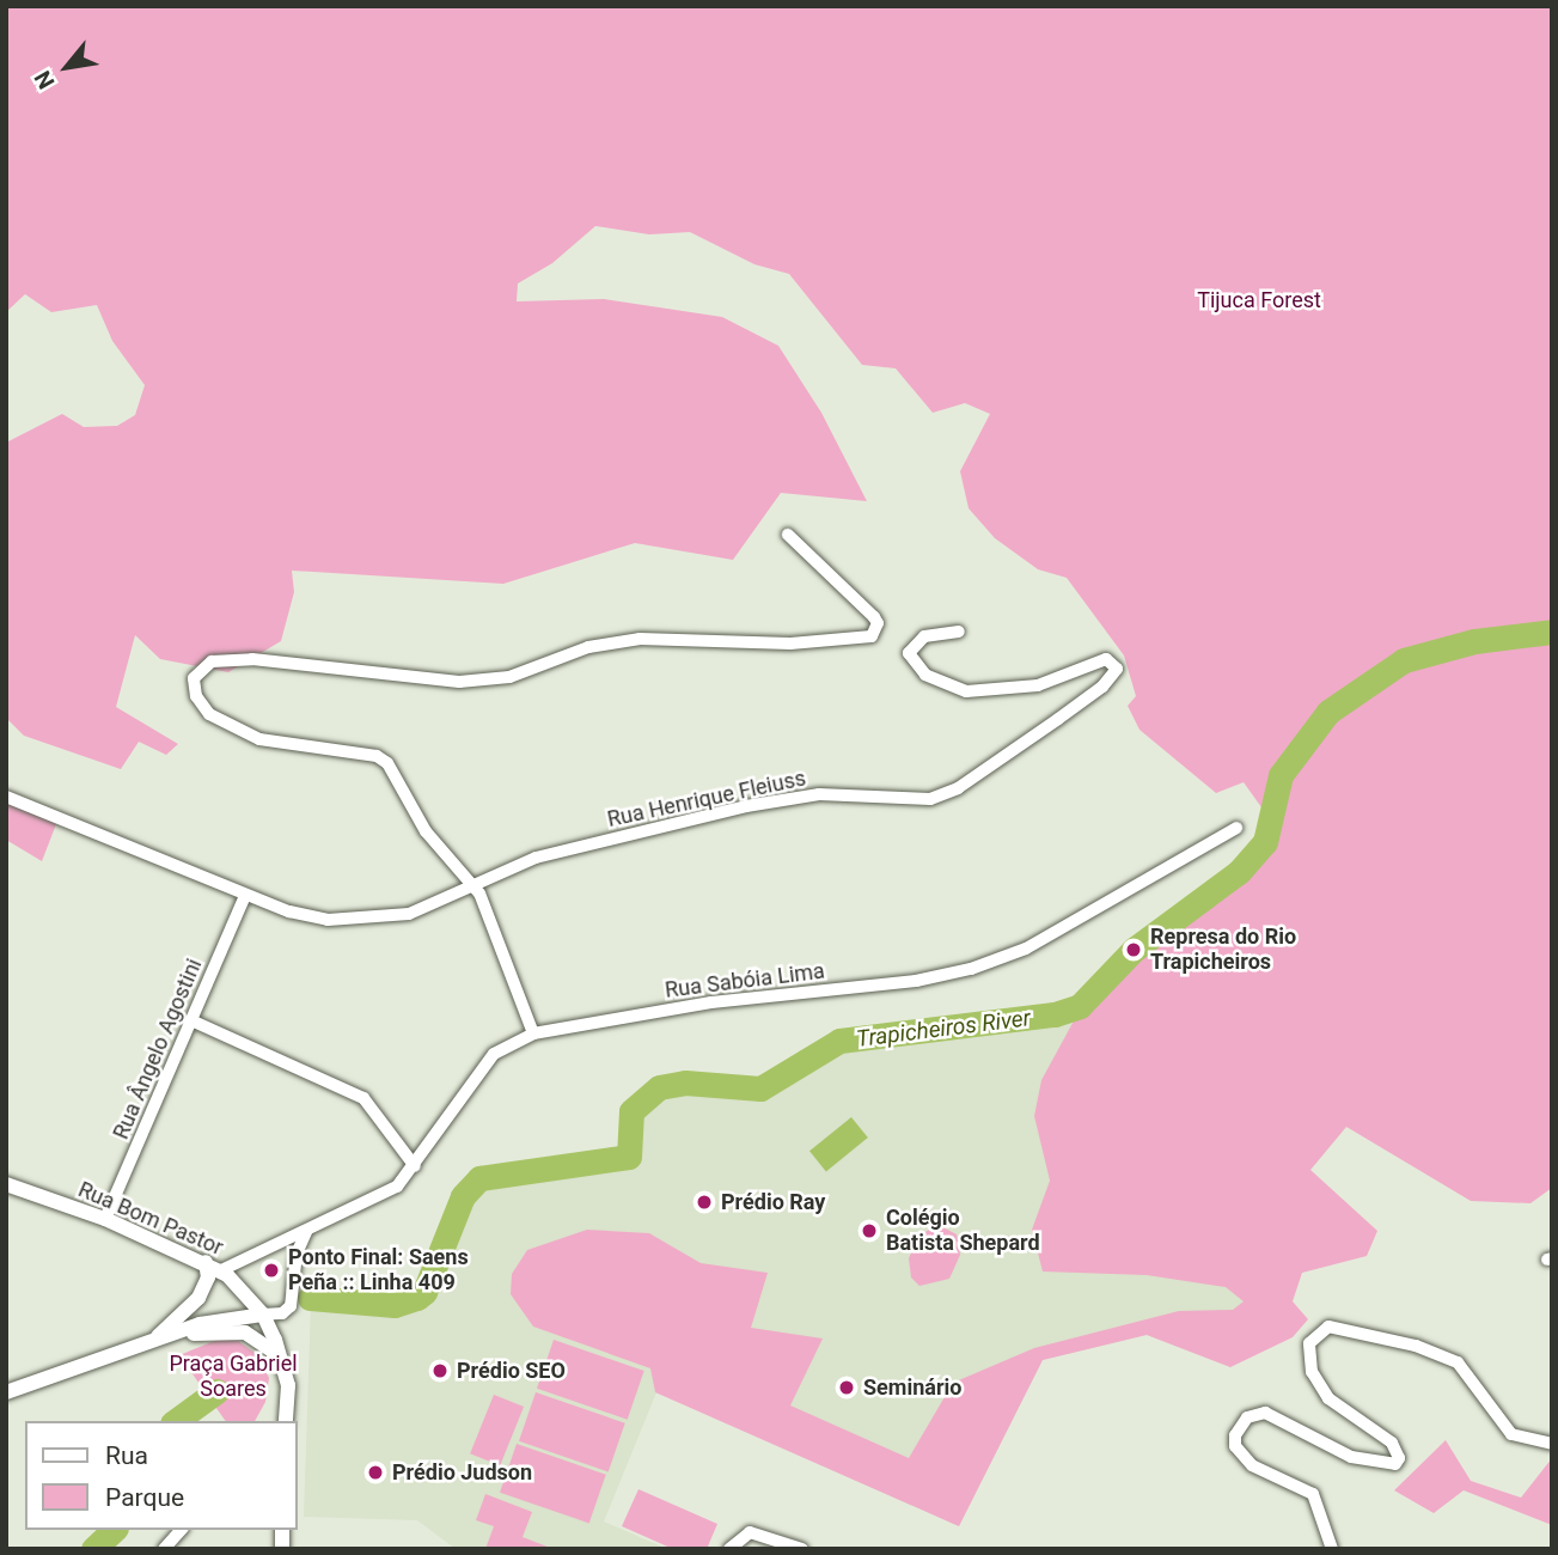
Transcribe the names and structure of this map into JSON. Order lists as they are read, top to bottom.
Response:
{
  "streets": {
    "street": [
      "Rua Henrique Fleiuss",
      "Rua Sabóia Lima",
      "Rua Ângelo Agostini",
      "Rua Bom Pastor"
    ]
  },
  "crossings": [
    ["Rua Henrique Fleiuss", "Rua Ângelo Agostini"],
    ["Rua Sabóia Lima", "Rua Bom Pastor"],
    ["Rua Ângelo Agostini", "Rua Bom Pastor"]
  ],
  "water": ["Trapicheiros River"],
  "parks": ["Tijuca Forest", "Praça Gabriel Soares"],
  "places": [
    "Represa do Rio Trapicheiros",
    "Prédio Ray",
    "Colégio Batista Shepard",
    "Ponto Final: Saens Peña :: Linha 409",
    "Prédio SEO",
    "Seminário",
    "Prédio Judson"
  ],
  "legend": ["Rua", "Parque"],
  "north": "bottom left"
}
